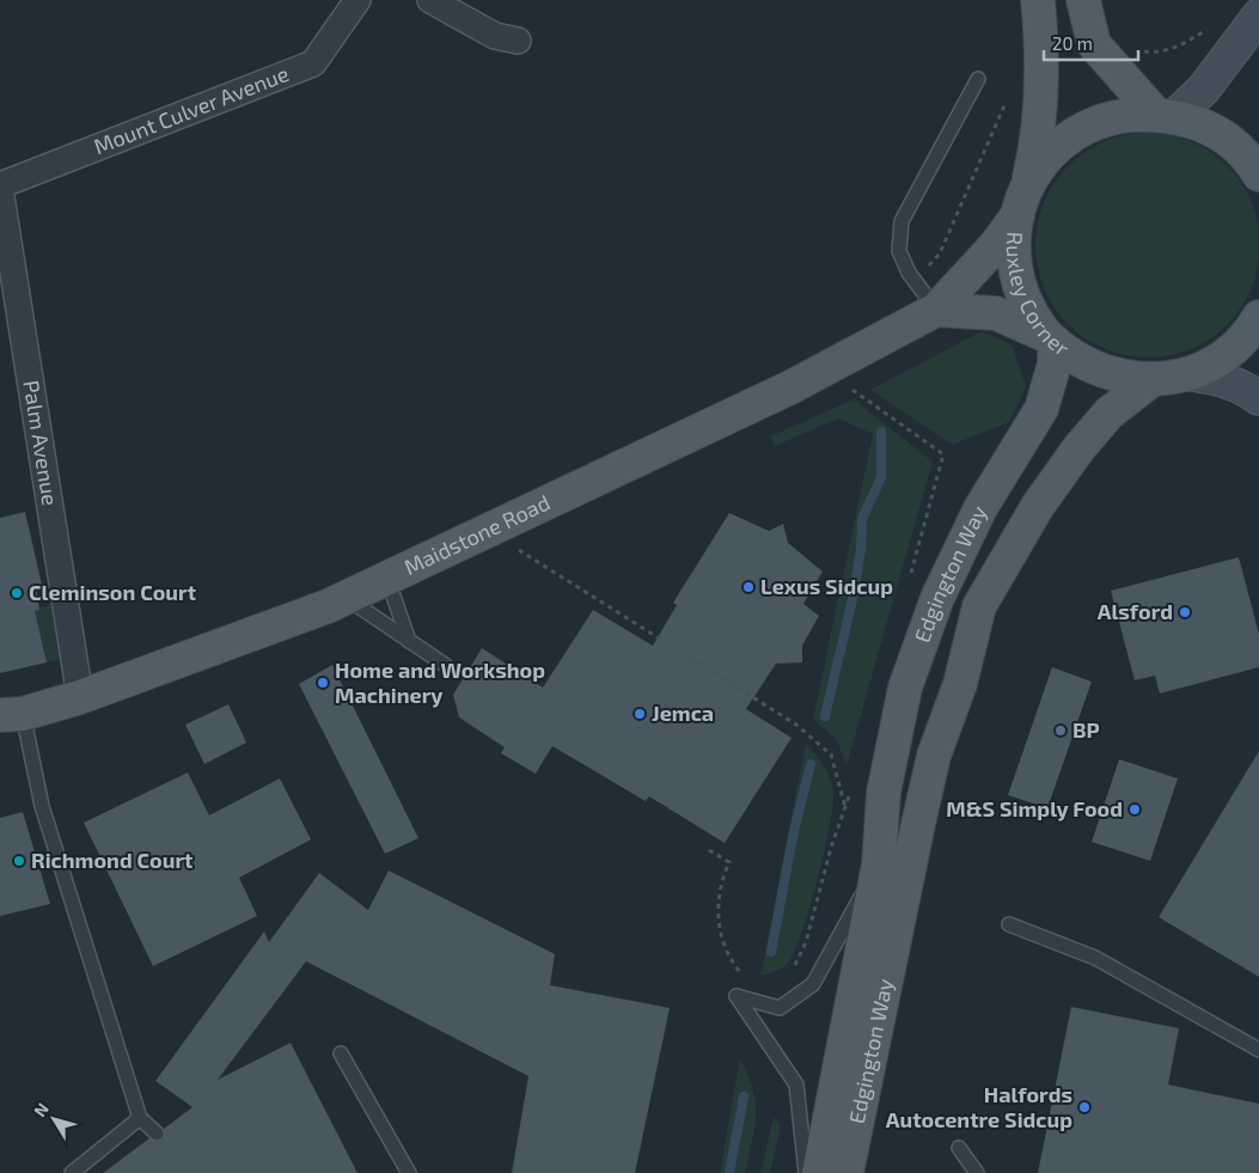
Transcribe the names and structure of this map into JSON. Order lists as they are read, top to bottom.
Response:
{
  "streets": {
    "main road": ["Ruxley Corner", "Maidstone Road", "Edgington Way"],
    "street": ["Mount Culver Avenue", "Palm Avenue"]
  },
  "crossings": [
    ["Mount Culver Avenue", "Palm Avenue"],
    ["Ruxley Corner", "Maidstone Road"],
    ["Ruxley Corner", "Edgington Way"],
    ["Palm Avenue", "Maidstone Road"]
  ],
  "places": [
    "Lexus Sidcup",
    "Cleminson Court",
    "Alsford",
    "Home and Workshop Machinery",
    "Jemca",
    "BP",
    "M&S Simply Food",
    "Richmond Court",
    "Halfords Autocentre Sidcup"
  ],
  "scale_bar": "20 m",
  "north": "top left"
}
